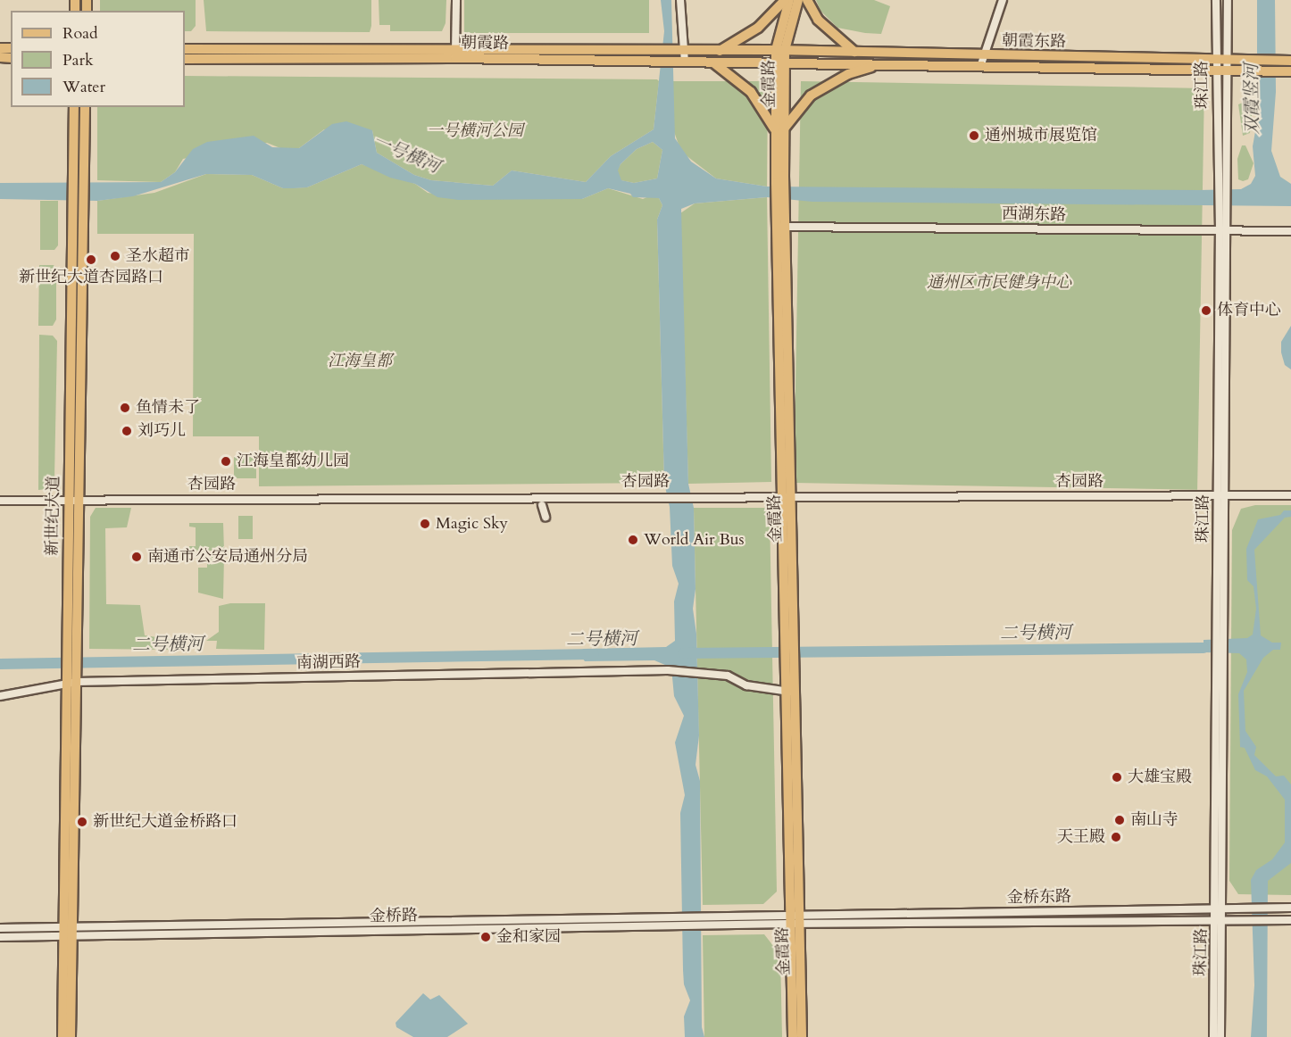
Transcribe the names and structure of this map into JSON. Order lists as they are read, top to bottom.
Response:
{
  "streets": {
    "main road": [
      "朝霞东路",
      "朝霞路",
      "金霞路",
      "新世纪大道"
    ],
    "street": [
      "珠江路",
      "西湖东路",
      "杏园路",
      "南湖西路",
      "金桥东路",
      "金桥路"
    ]
  },
  "crossings": [
    ["朝霞东路", "朝霞路"],
    ["朝霞东路", "金霞路"],
    ["朝霞东路", "珠江路"],
    ["朝霞路", "金霞路"],
    ["金霞路", "西湖东路"],
    ["金霞路", "杏园路"],
    ["金霞路", "南湖西路"],
    ["金霞路", "金桥东路"],
    ["金霞路", "金桥路"],
    ["珠江路", "西湖东路"],
    ["珠江路", "杏园路"],
    ["珠江路", "金桥东路"],
    ["杏园路", "新世纪大道"],
    ["新世纪大道", "南湖西路"],
    ["新世纪大道", "金桥路"],
    ["金桥东路", "金桥路"]
  ],
  "water": ["双霞竖河", "一号横河", "二号横河"],
  "parks": ["一号横河公园", "通州区市民健身中心", "江海皇都"],
  "places": [
    "通州城市展览馆",
    "圣水超市",
    "新世纪大道杏园路口",
    "体育中心",
    "鱼情未了",
    "刘巧儿",
    "江海皇都幼儿园",
    "Magic Sky",
    "World Air Bus",
    "南通市公安局通州分局",
    "大雄宝殿",
    "南山寺",
    "新世纪大道金桥路口",
    "天王殿",
    "金和家园"
  ],
  "legend": ["Road", "Park", "Water"]
}
